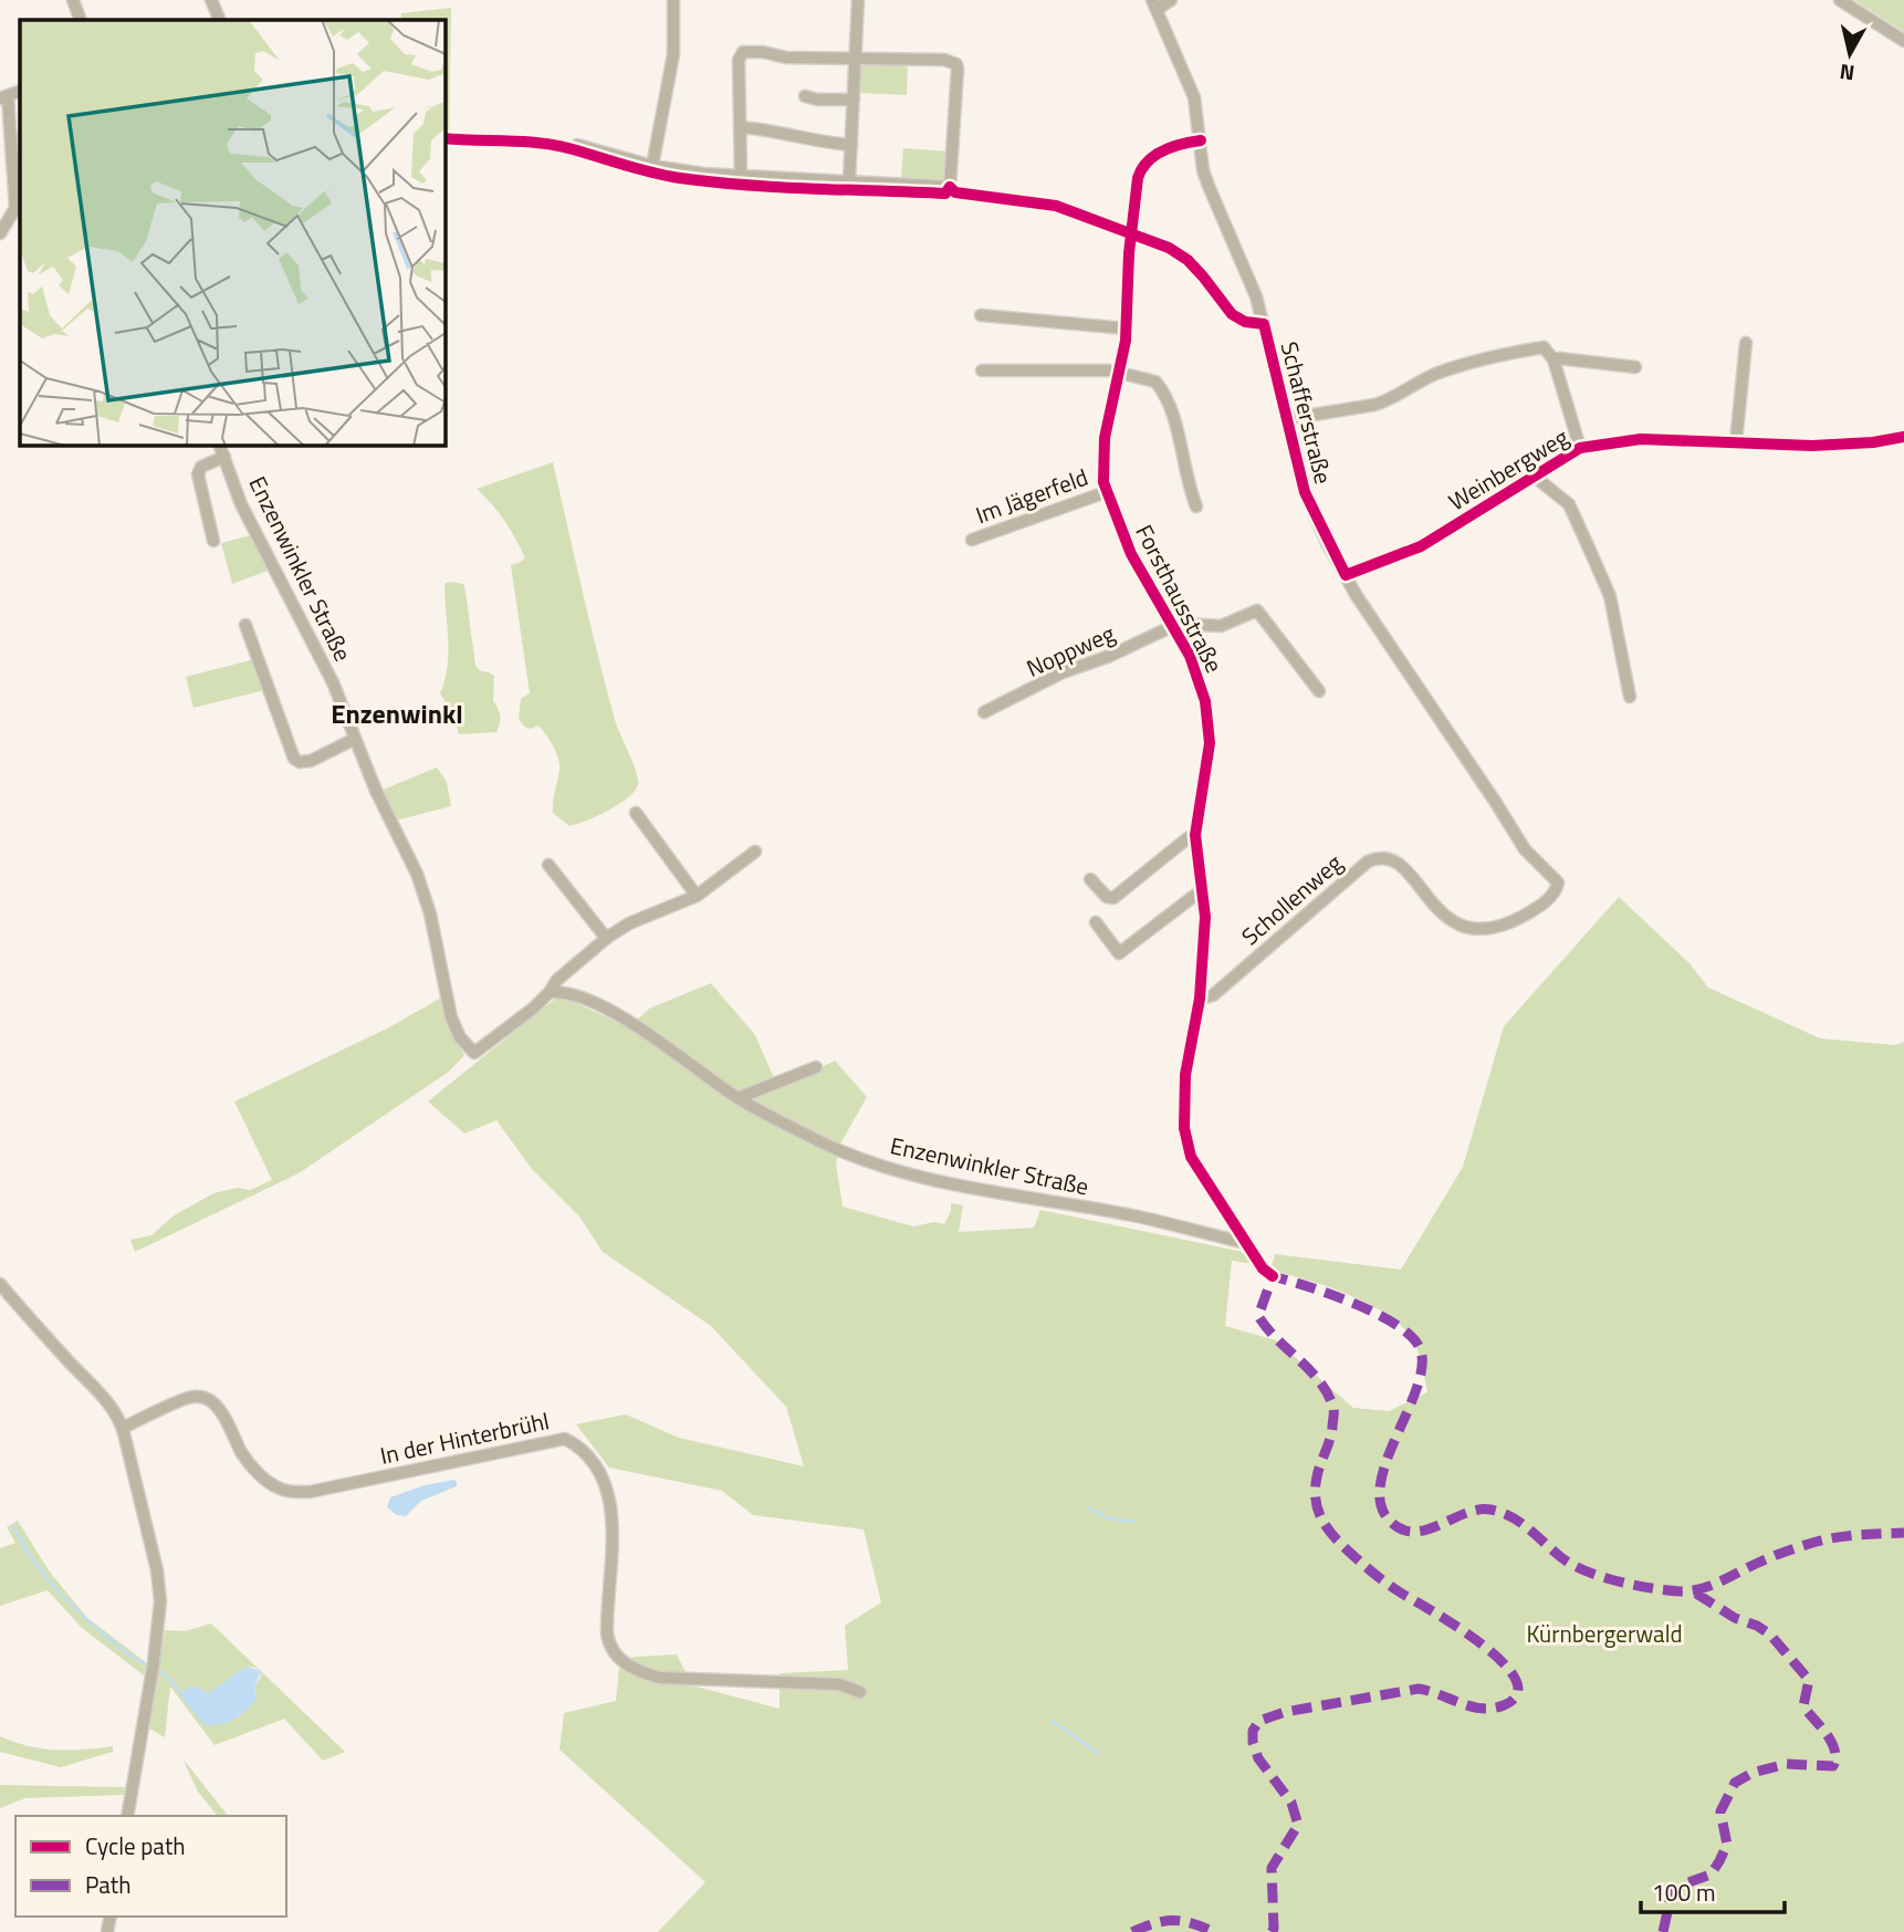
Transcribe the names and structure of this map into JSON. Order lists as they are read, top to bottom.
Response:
{
  "streets": {
    "street": [
      "Schafferstraße",
      "Weinbergweg",
      "Im Jägerfeld",
      "Enzenwinkler Straße",
      "Forsthausstraße",
      "Noppweg",
      "Schollenweg",
      "In der Hinterbrühl"
    ]
  },
  "crossings": [
    ["Schafferstraße", "Weinbergweg"],
    ["Schafferstraße", "Forsthausstraße"],
    ["Schafferstraße", "Schollenweg"],
    ["Im Jägerfeld", "Forsthausstraße"],
    ["Enzenwinkler Straße", "Forsthausstraße"],
    ["Forsthausstraße", "Noppweg"],
    ["Forsthausstraße", "Schollenweg"]
  ],
  "districts": ["Enzenwinkl"],
  "parks": ["Kürnbergerwald"],
  "legend": ["Cycle path", "Path"],
  "scale_bar": "100 m",
  "north": "bottom"
}
